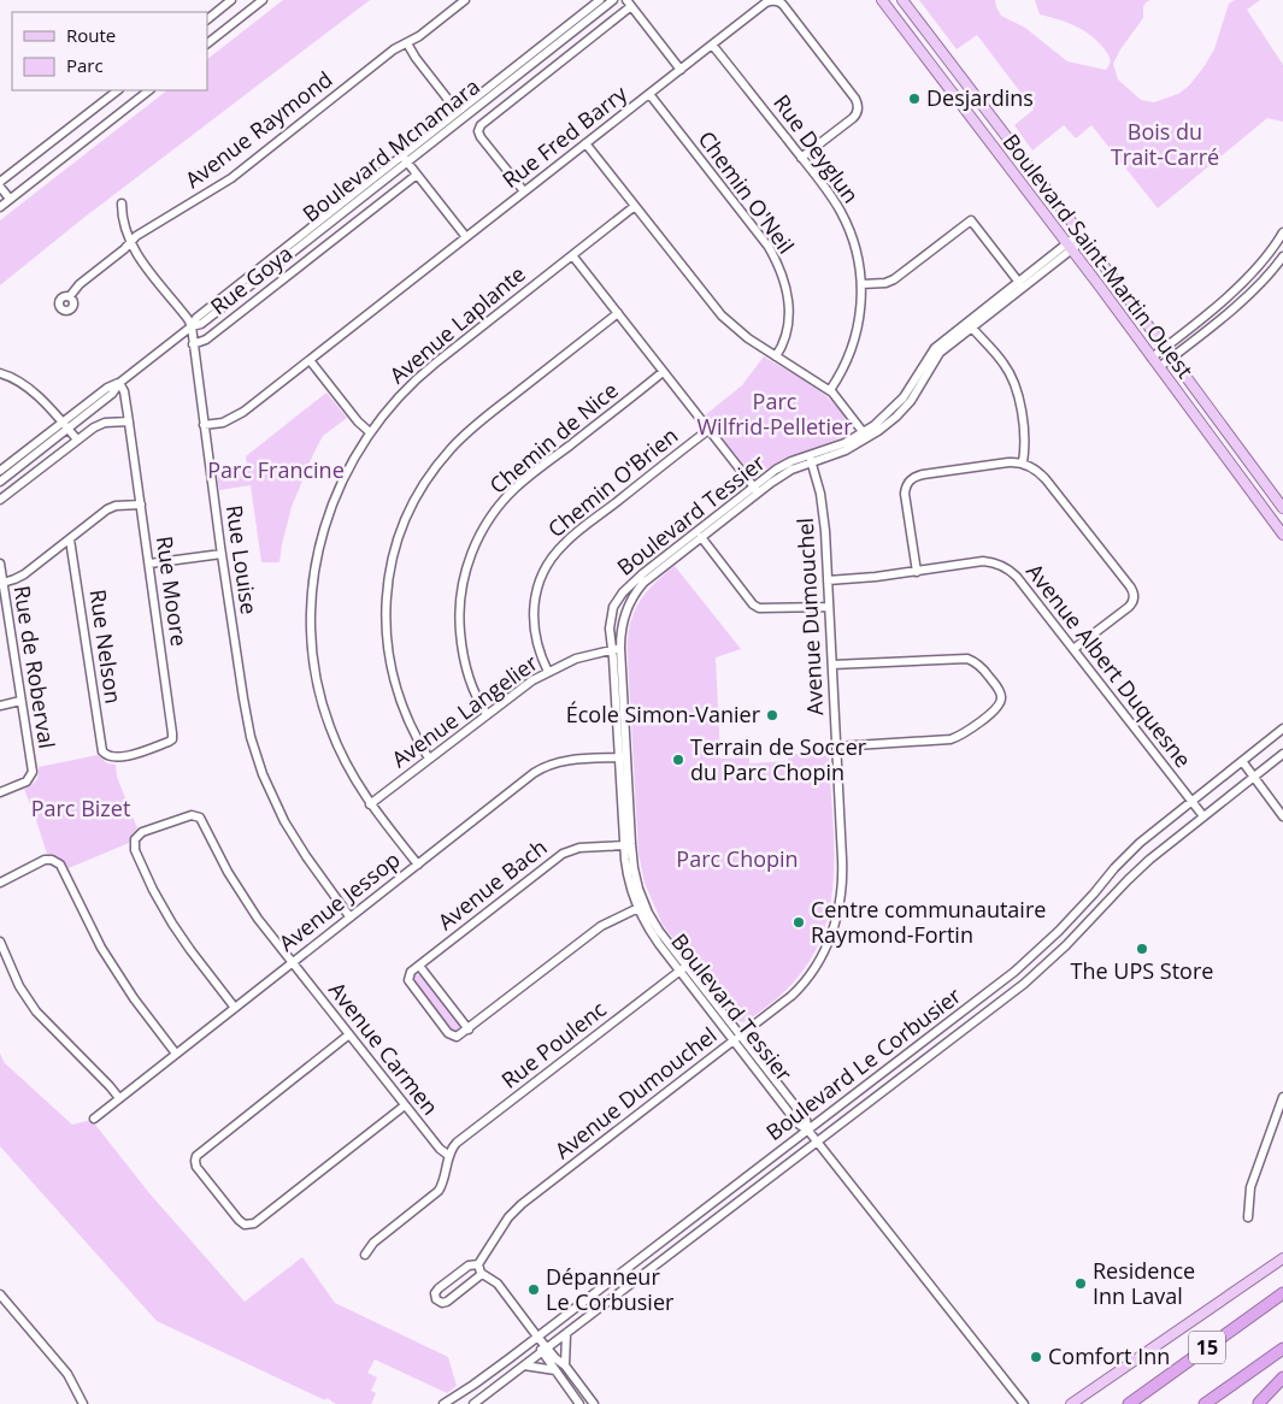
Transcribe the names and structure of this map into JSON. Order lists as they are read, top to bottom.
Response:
{
  "streets": {
    "highway": ["15"],
    "main road": ["Boulevard Saint-Martin Ouest"],
    "street": [
      "Avenue Raymond",
      "Rue Fred Barry",
      "Rue Deyglun",
      "Boulevard Mcnamara",
      "Chemin O'Neil",
      "Rue Goya",
      "Avenue Laplante",
      "Chemin de Nice",
      "Chemin O'Brien",
      "Boulevard Tessier",
      "Rue Louise",
      "Rue Moore",
      "Avenue Dumouchel",
      "Rue Nelson",
      "Avenue Albert Duquesne",
      "Rue de Roberval",
      "Avenue Langelier",
      "Avenue Bach",
      "Avenue Jessop",
      "Rue Poulenc",
      "Avenue Carmen",
      "Boulevard Le Corbusier"
    ]
  },
  "crossings": [
    ["Avenue Raymond", "Rue Louise"],
    ["Rue Fred Barry", "Rue Deyglun"],
    ["Rue Fred Barry", "Chemin O'Neil"],
    ["Rue Fred Barry", "Rue Louise"],
    ["Boulevard Mcnamara", "Rue Louise"],
    ["Boulevard Mcnamara", "Rue Moore"],
    ["Boulevard Saint-Martin Ouest", "Boulevard Tessier"],
    ["Rue Goya", "Rue Louise"],
    ["Avenue Laplante", "Avenue Langelier"],
    ["Avenue Laplante", "Avenue Jessop"],
    ["Chemin de Nice", "Avenue Langelier"],
    ["Chemin O'Brien", "Avenue Langelier"],
    ["Boulevard Tessier", "Avenue Dumouchel"],
    ["Boulevard Tessier", "Avenue Langelier"],
    ["Boulevard Tessier", "Avenue Bach"],
    ["Boulevard Tessier", "Avenue Jessop"],
    ["Boulevard Tessier", "Rue Poulenc"],
    ["Boulevard Tessier", "Boulevard Le Corbusier"],
    ["Rue Louise", "Avenue Jessop"],
    ["Rue Moore", "Rue Nelson"],
    ["Avenue Dumouchel", "Avenue Albert Duquesne"],
    ["Avenue Albert Duquesne", "Boulevard Le Corbusier"],
    ["Avenue Jessop", "Avenue Carmen"],
    ["Rue Poulenc", "Avenue Carmen"]
  ],
  "parks": [
    "Bois du Trait-Carré",
    "Parc Wilfrid-Pelletier",
    "Parc Francine",
    "Parc Bizet",
    "Parc Chopin"
  ],
  "places": [
    "Desjardins",
    "École Simon-Vanier",
    "Terrain de Soccer du Parc Chopin",
    "Centre communautaire Raymond-Fortin",
    "The UPS Store",
    "Residence Inn Laval",
    "Dépanneur Le Corbusier",
    "Comfort Inn"
  ],
  "legend": ["Route", "Parc"]
}
